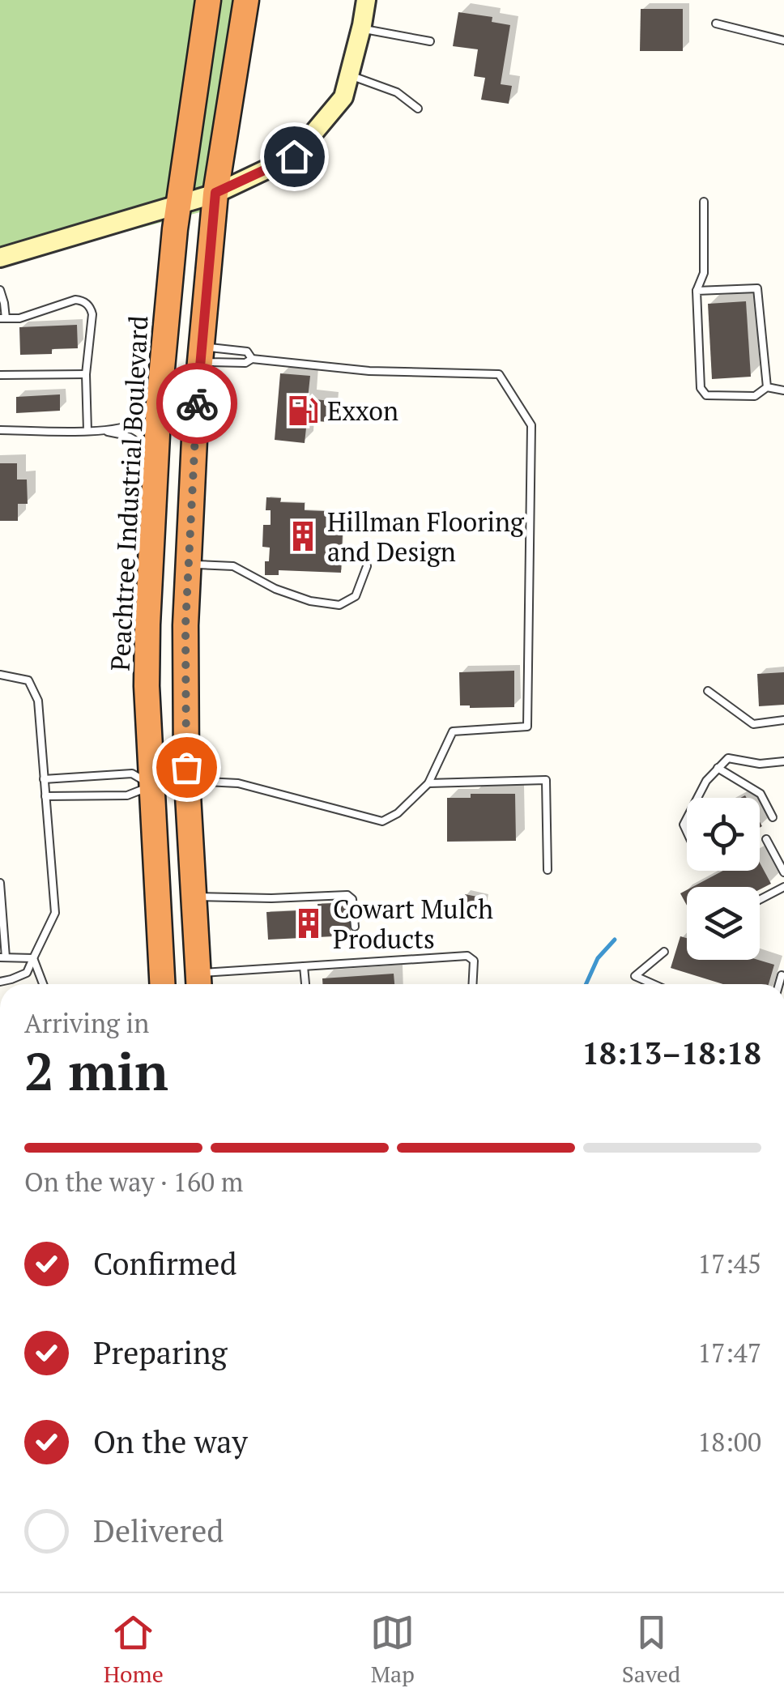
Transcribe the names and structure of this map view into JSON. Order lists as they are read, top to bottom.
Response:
{
  "streets": {
    "highway": ["Peachtree Industrial Boulevard"]
  },
  "places": {
    "fuel station": ["Exxon"],
    "building": ["Hillman Flooring and Design", "Cowart Mulch Products"]
  },
  "page": {
    "heading": ["2 min", "Arriving in", "18:13–18:18"],
    "bar": "On the way · 160 m",
    "list": [
      ["Confirmed", "17:45"],
      ["Preparing", "17:47"],
      ["On the way", "18:00"],
      "Delivered"
    ],
    "tabs": ["Home", "Map", "Saved"]
  }
}
